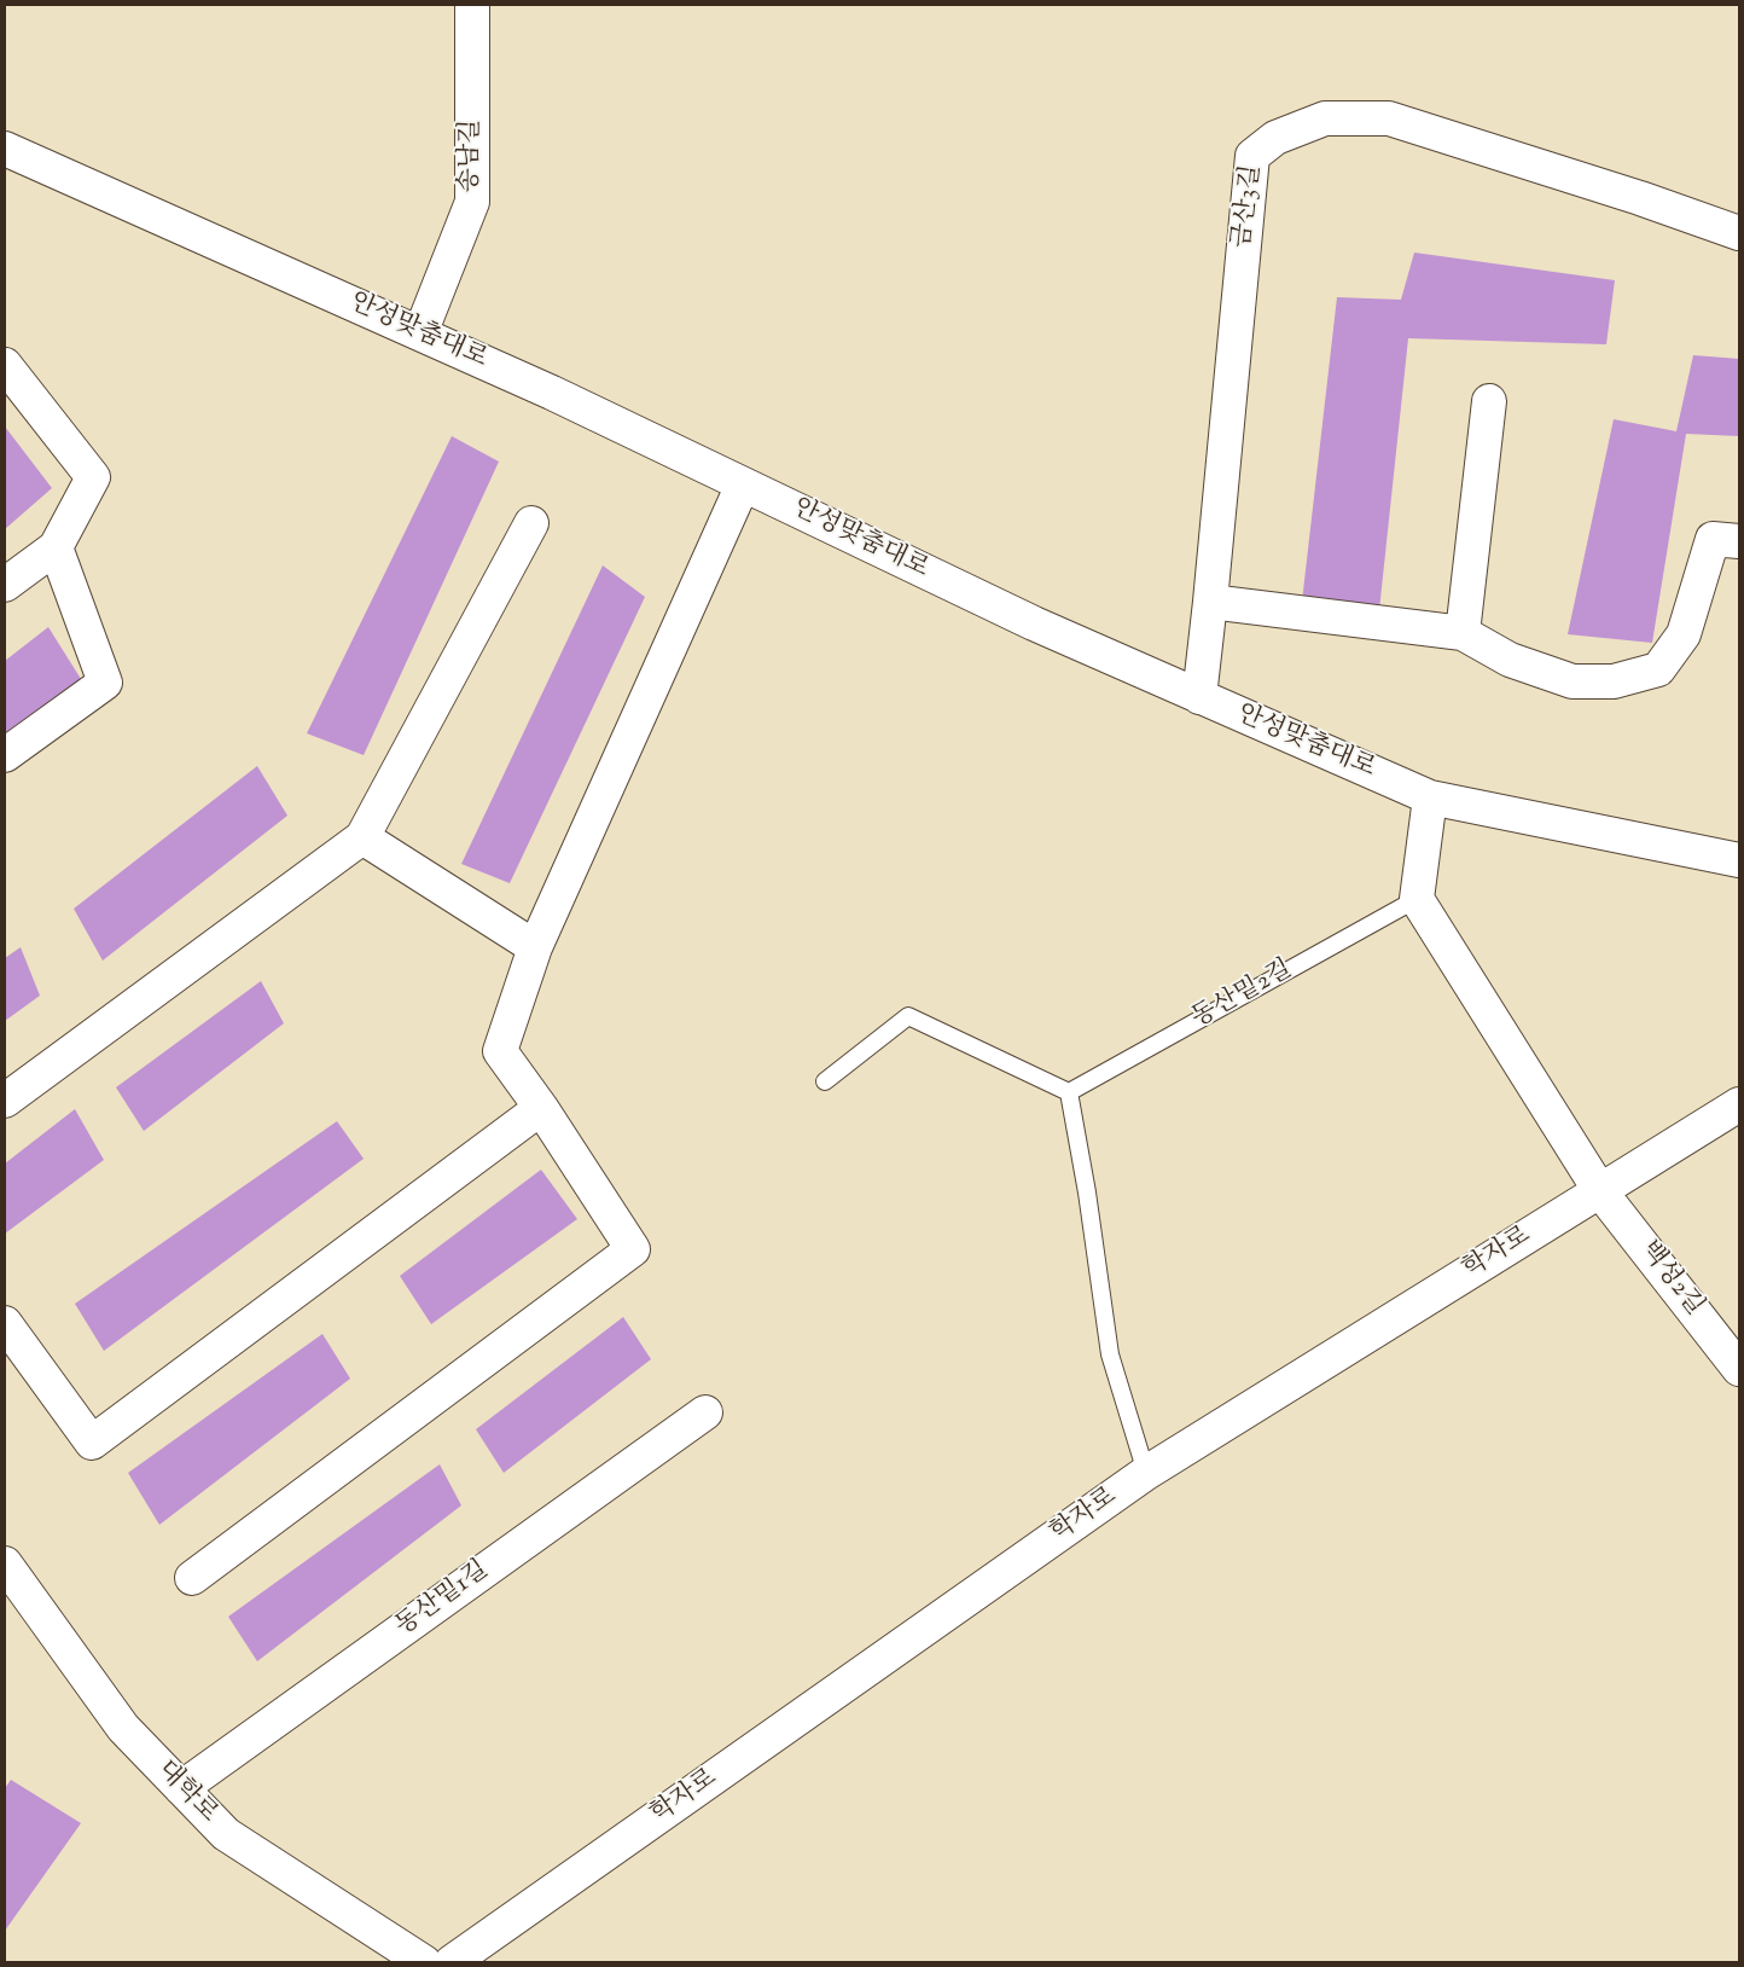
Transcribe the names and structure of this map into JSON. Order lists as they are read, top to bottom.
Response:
{
  "streets": {
    "street": [
      "송남길",
      "금산3길",
      "안성맞춤대로",
      "학자로",
      "백성2길",
      "동산밑1길",
      "대학로"
    ],
    "lane": ["동산밑2길"]
  },
  "crossings": [
    ["송남길", "안성맞춤대로"],
    ["금산3길", "안성맞춤대로"],
    ["학자로", "백성2길"],
    ["동산밑1길", "대학로"]
  ]
}
